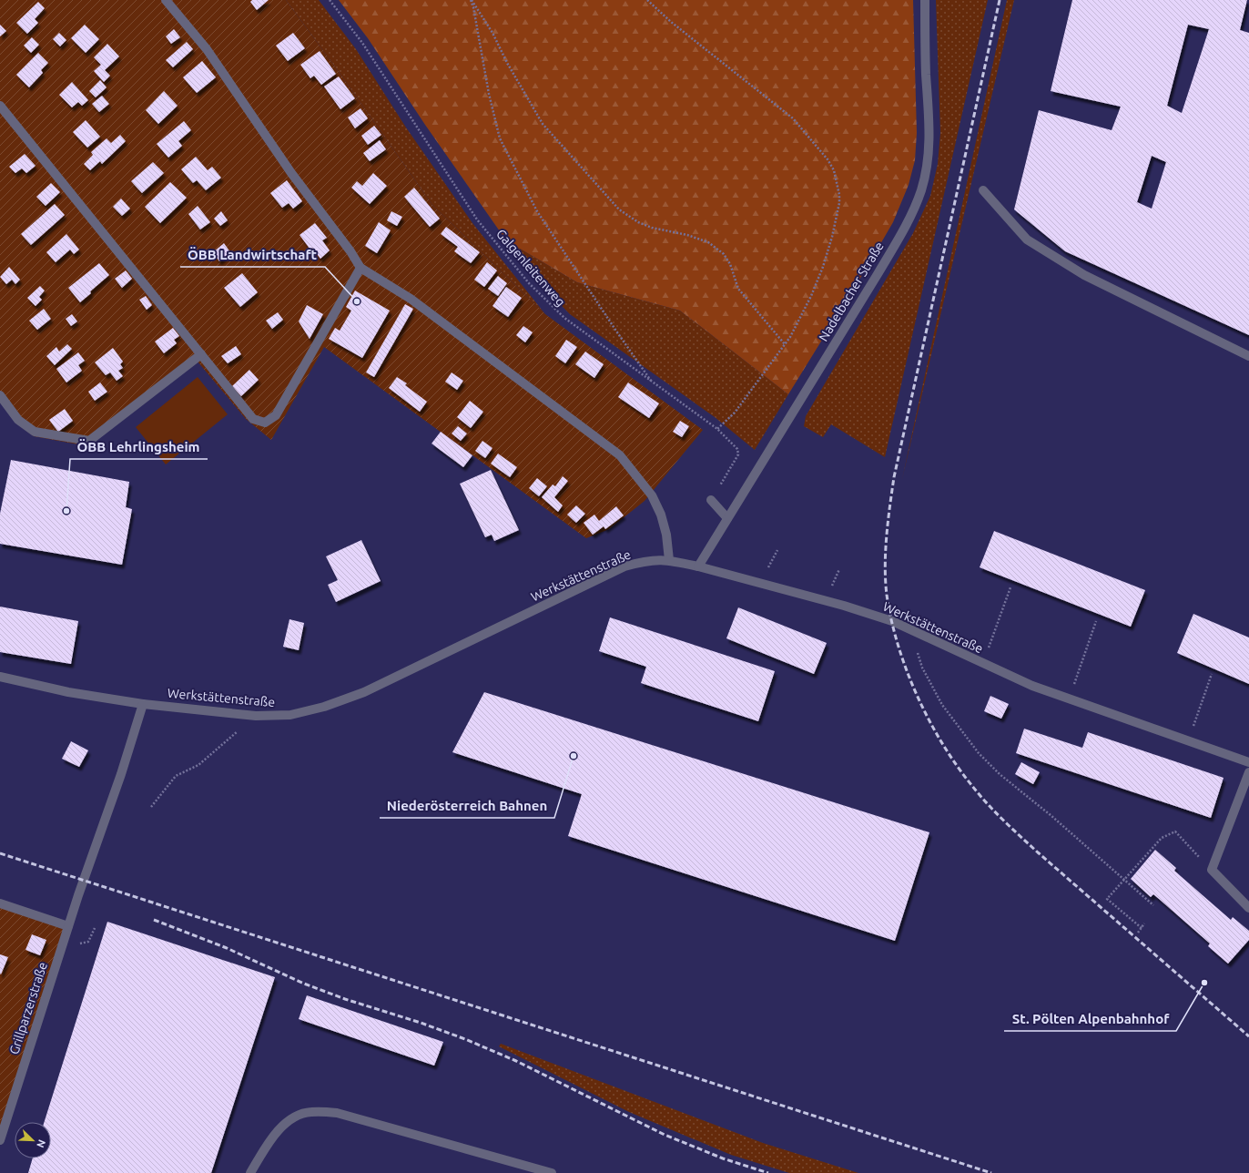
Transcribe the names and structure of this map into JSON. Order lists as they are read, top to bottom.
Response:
{
  "streets": {
    "street": ["Nadelbacher Straße", "Werkstättenstraße", "Grillparzerstraße"],
    "path": ["Galgenleitenweg"]
  },
  "crossings": [
    ["Nadelbacher Straße", "Werkstättenstraße"]
  ],
  "places": [
    "ÖBB Landwirtschaft",
    "ÖBB Lehrlingsheim",
    "Niederösterreich Bahnen",
    "St. Pölten Alpenbahnhof"
  ],
  "north": "bottom right"
}
